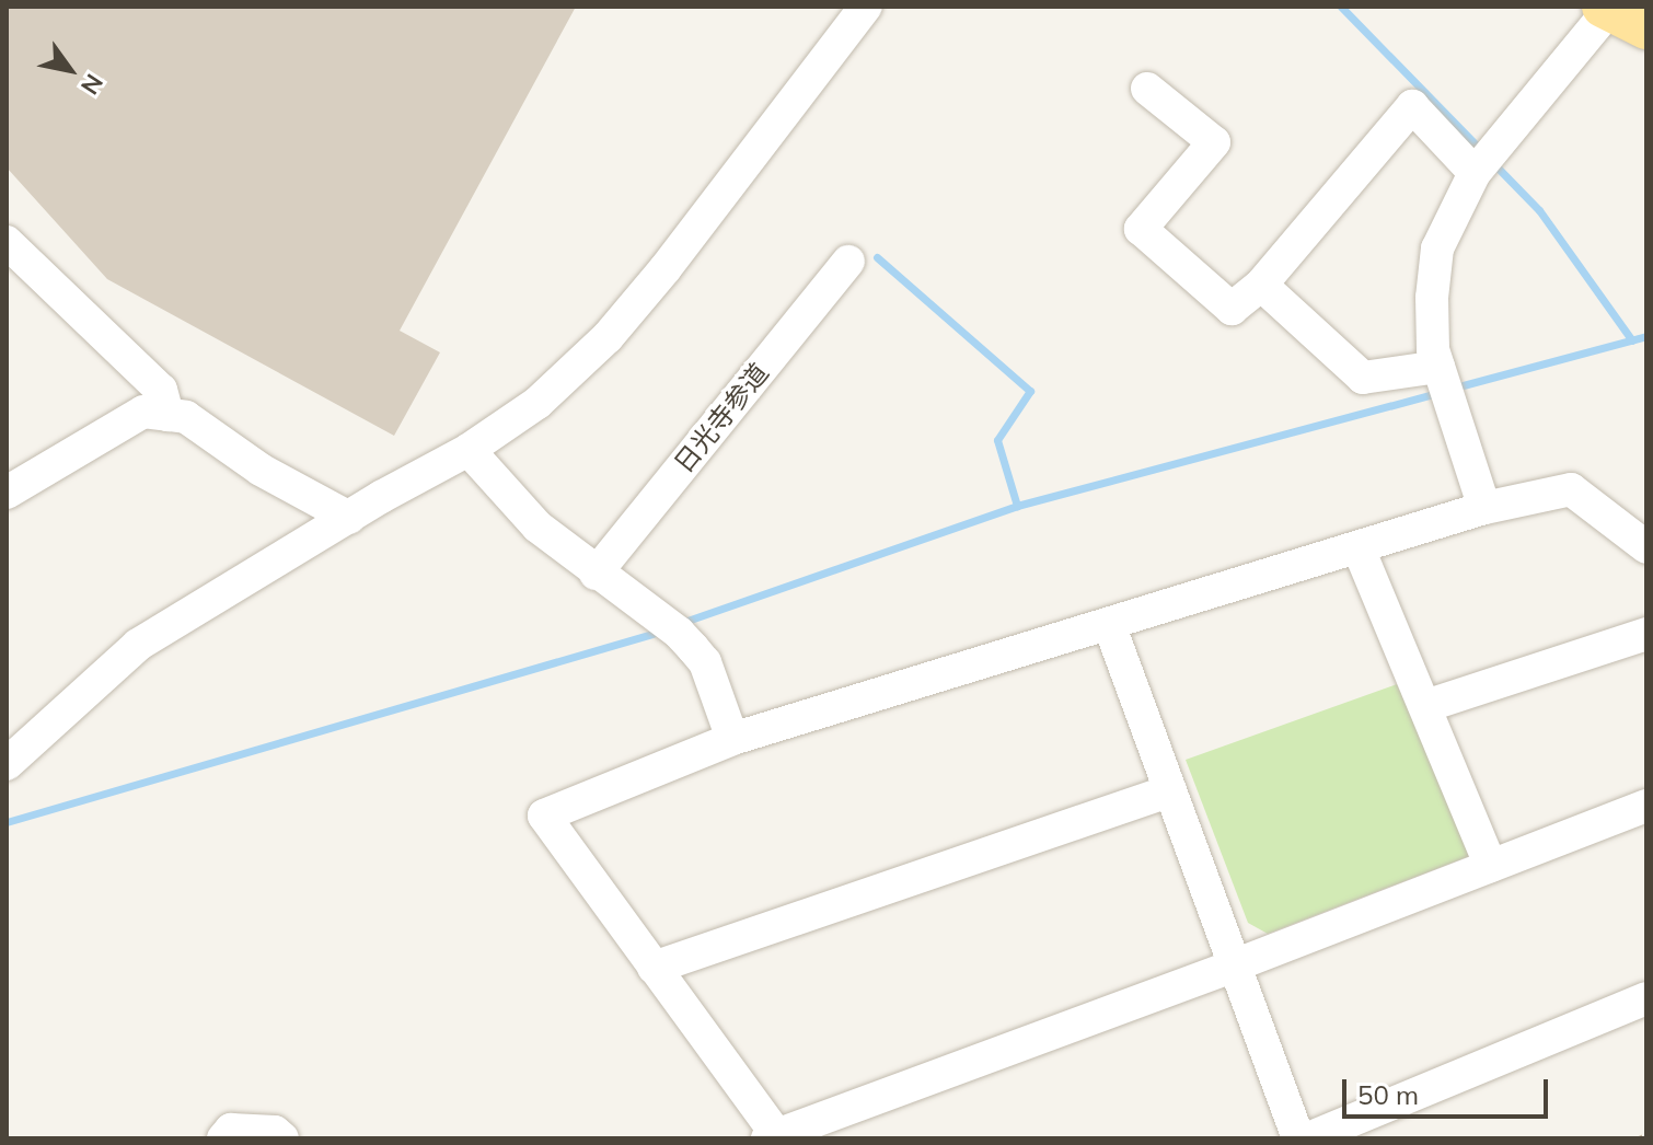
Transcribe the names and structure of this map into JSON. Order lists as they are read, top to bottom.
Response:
{
  "streets": {
    "street": ["日光寺参道"]
  },
  "scale_bar": "50 m",
  "north": "bottom right"
}
